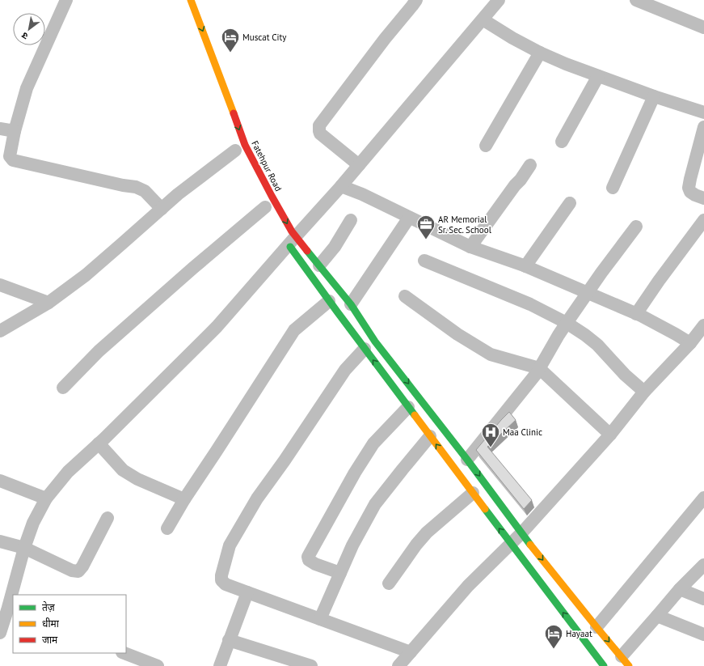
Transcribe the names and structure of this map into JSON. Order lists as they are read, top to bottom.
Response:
{
  "streets": {
    "street": ["Fatehpur Road"]
  },
  "places": {
    "hotel": ["Muscat City", "Hayaat"],
    "office": ["AR Memorial Sr. Sec. School"],
    "hospital": ["Maa Clinic"]
  },
  "legend": ["तेज़", "धीमा", "जाम"],
  "north": "bottom left"
}
